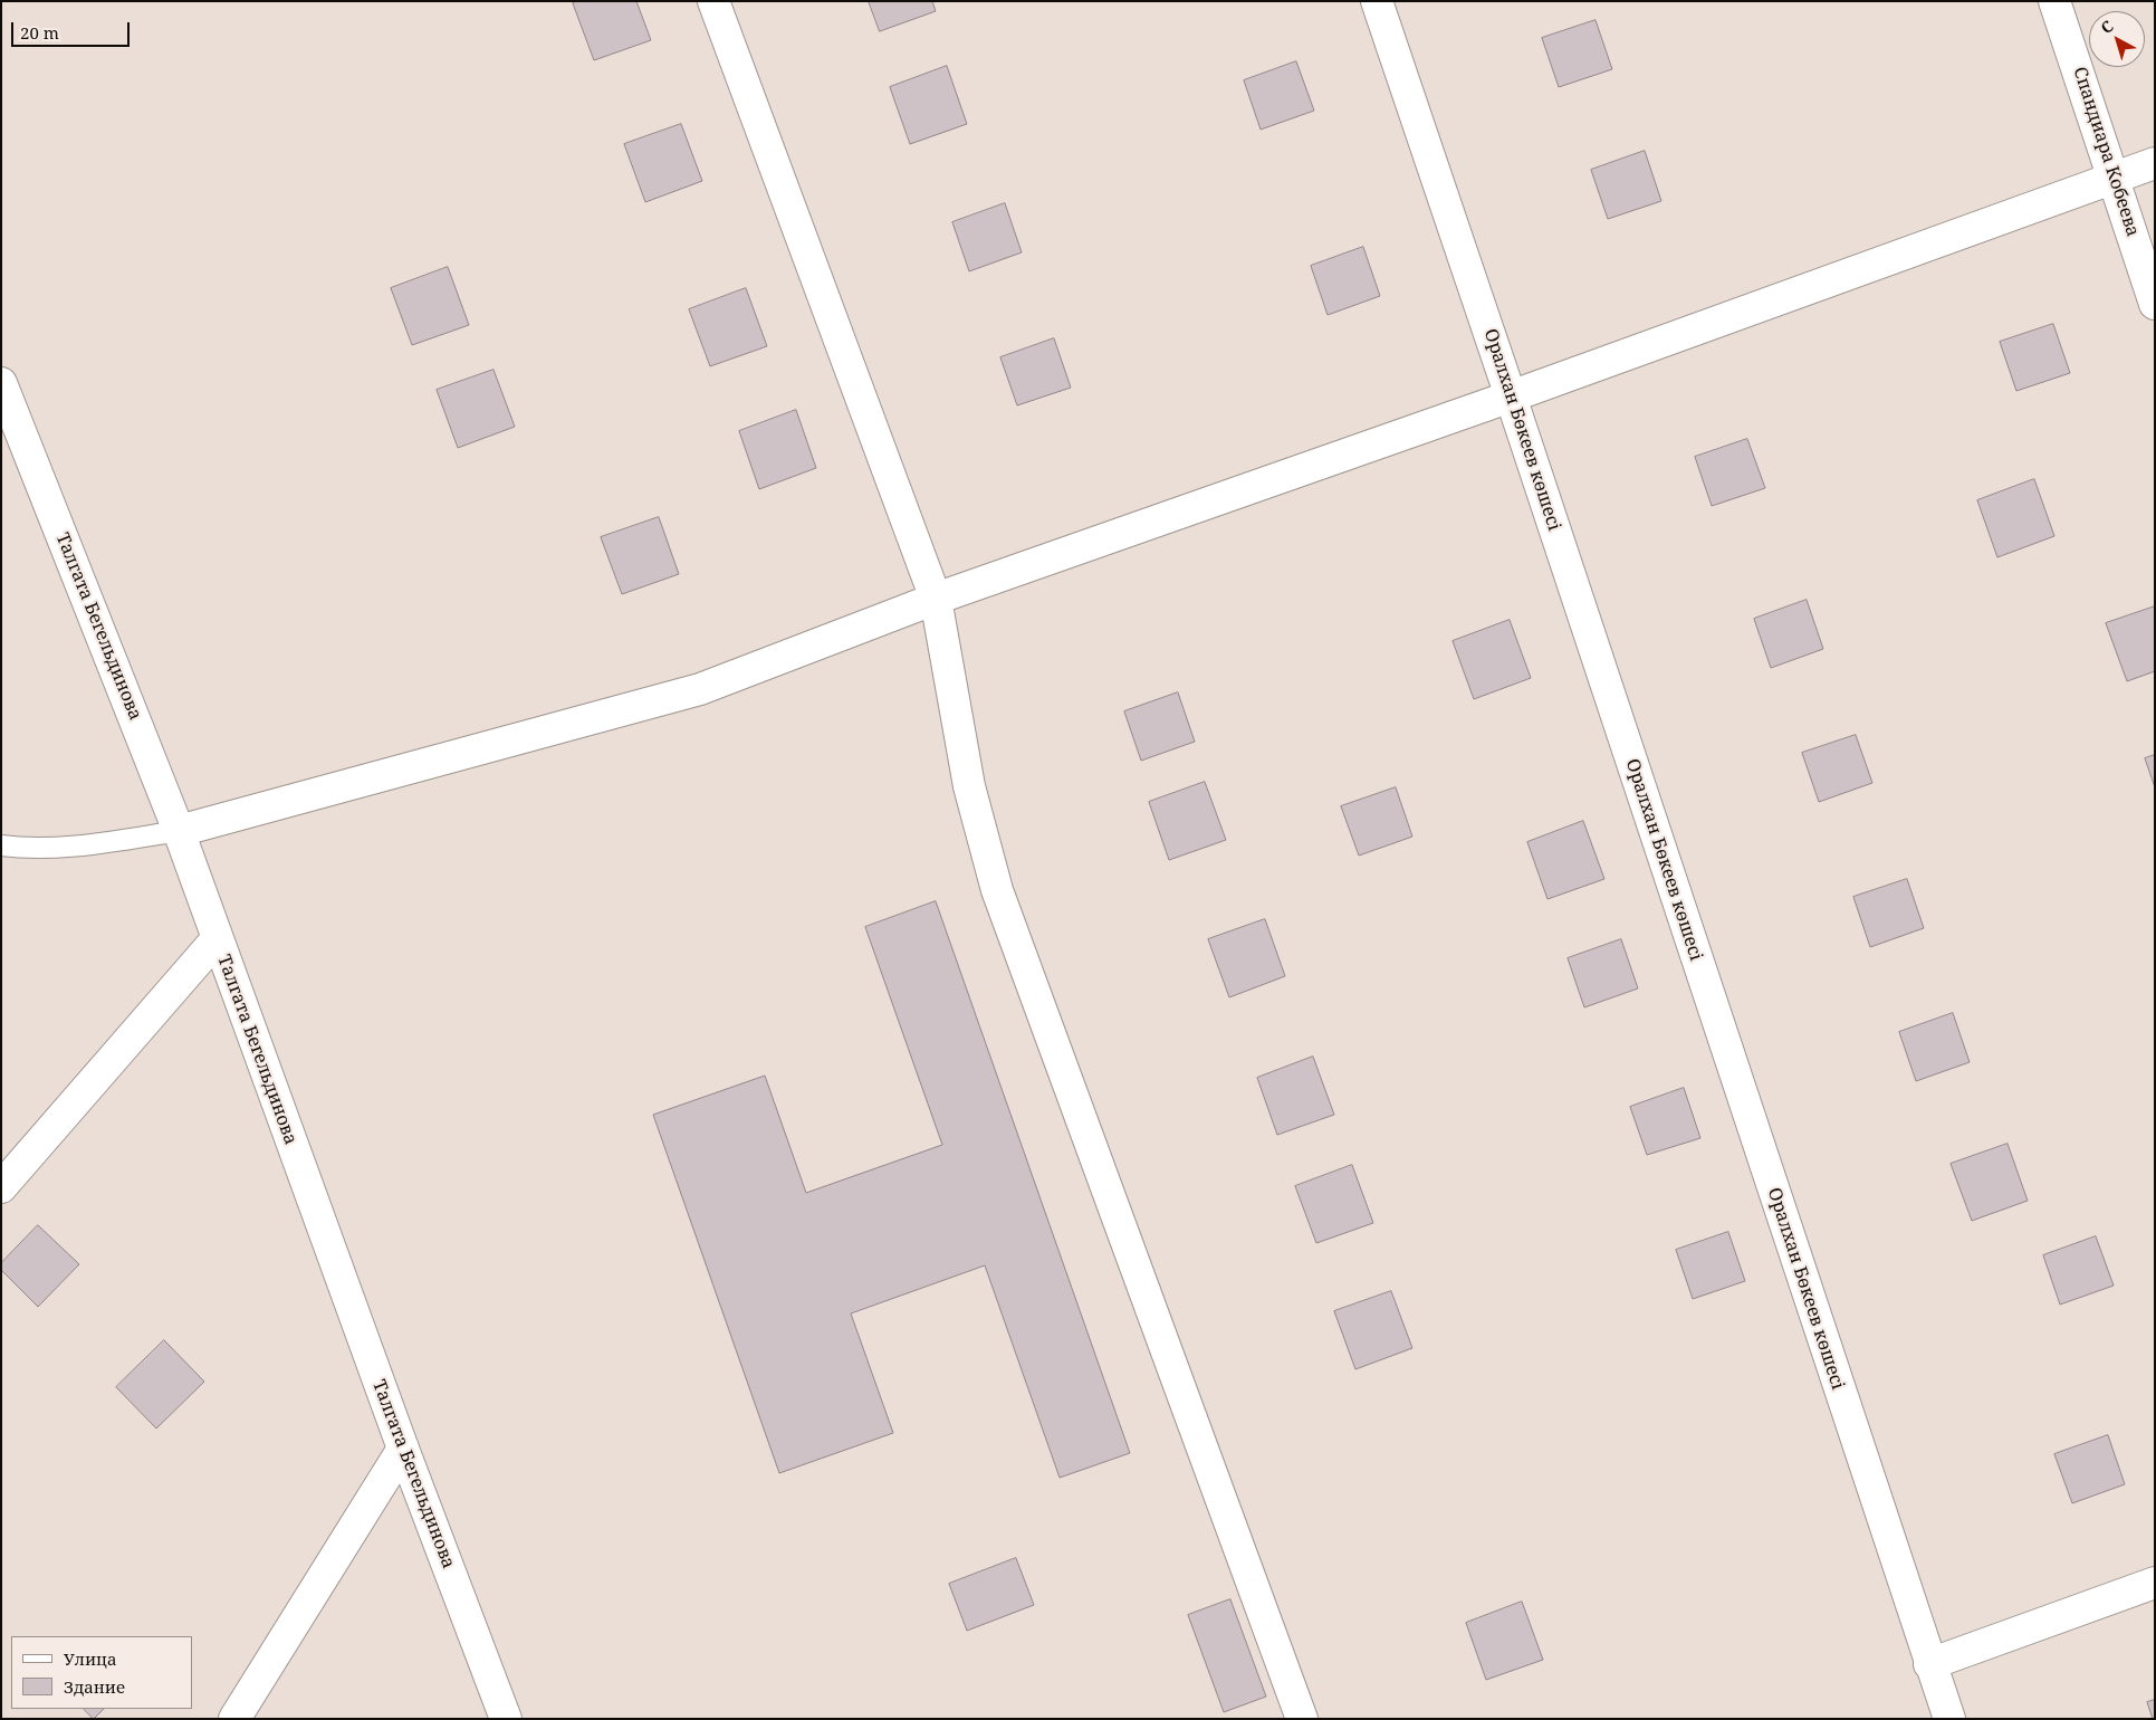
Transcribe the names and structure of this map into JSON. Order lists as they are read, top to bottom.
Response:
{
  "streets": {
    "street": ["Спандиара Кобеева", "Оралхан Бөкеев көшесі", "Талгата Бегельдинова"]
  },
  "legend": ["Улица", "Здание"],
  "scale_bar": "20 m",
  "north": "top left"
}
